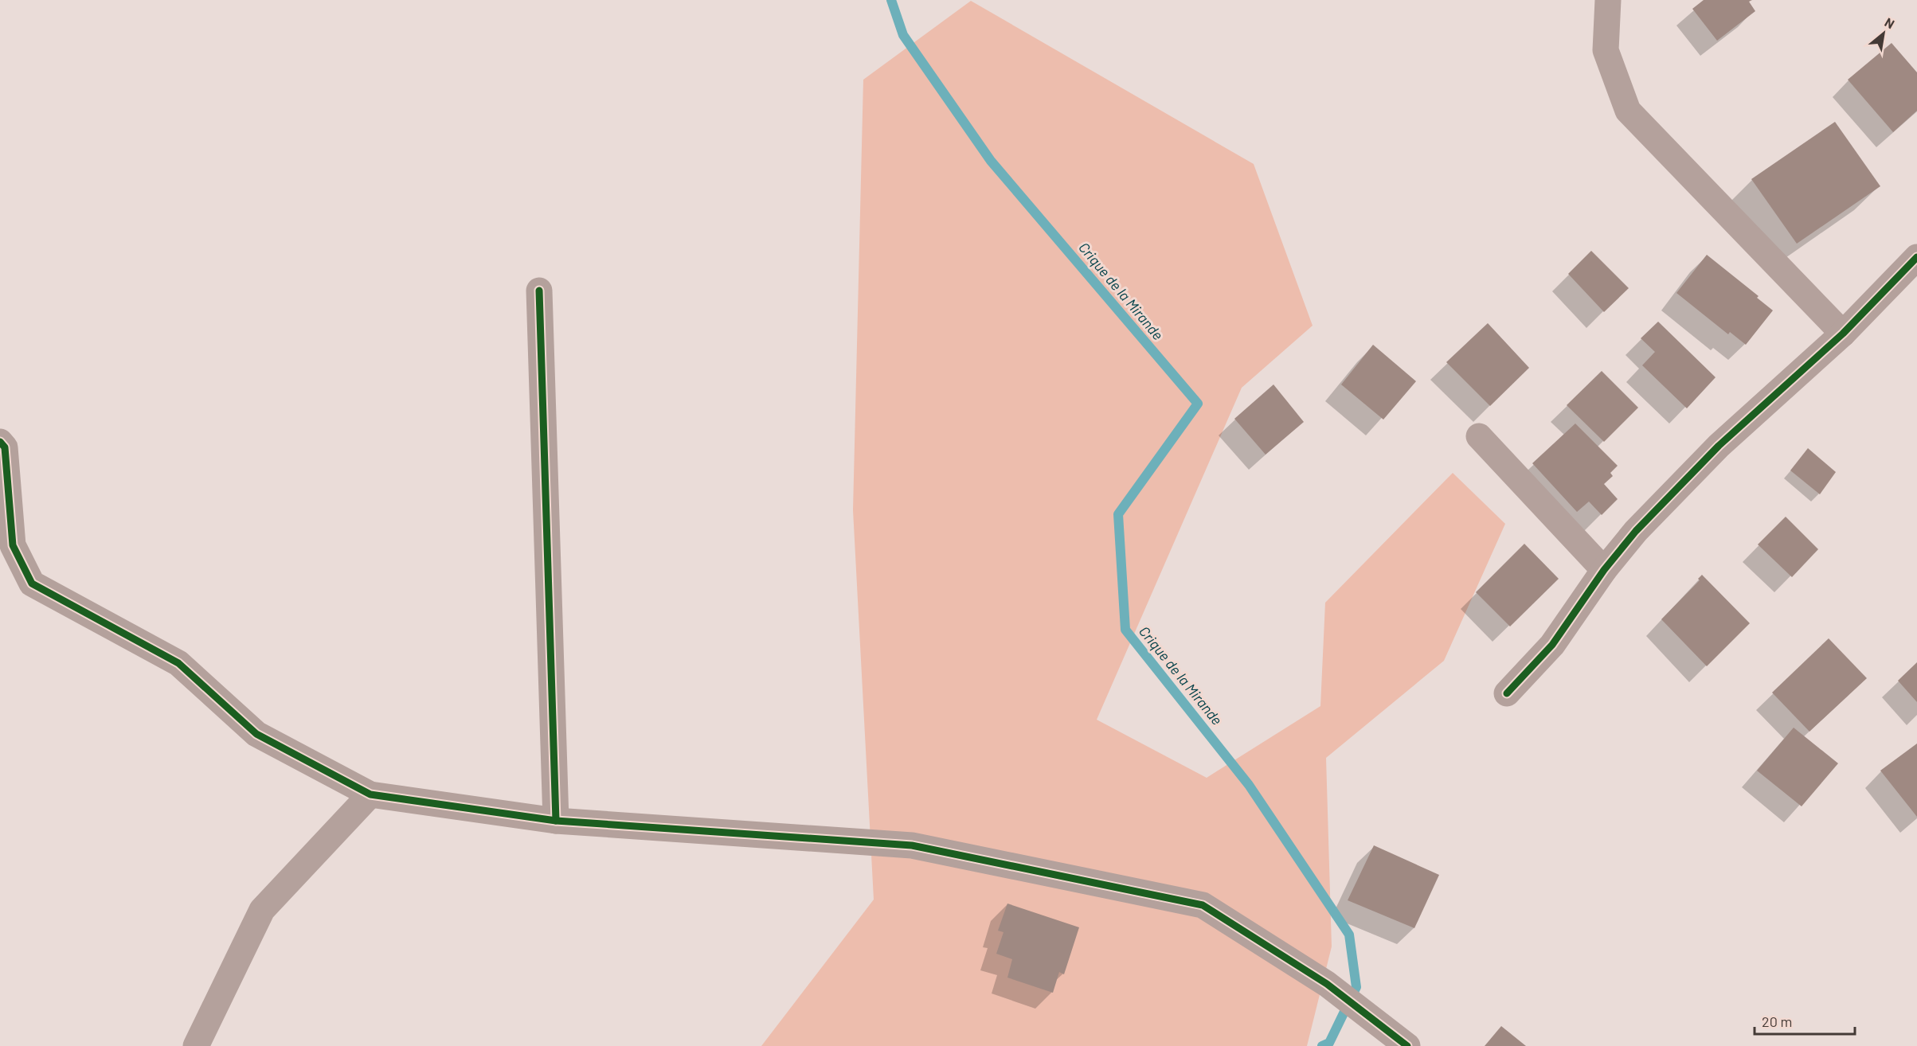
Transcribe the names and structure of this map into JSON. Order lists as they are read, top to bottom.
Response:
{
  "water": ["Crique de la Mirande"],
  "scale_bar": "20 m",
  "north": "top right"
}
